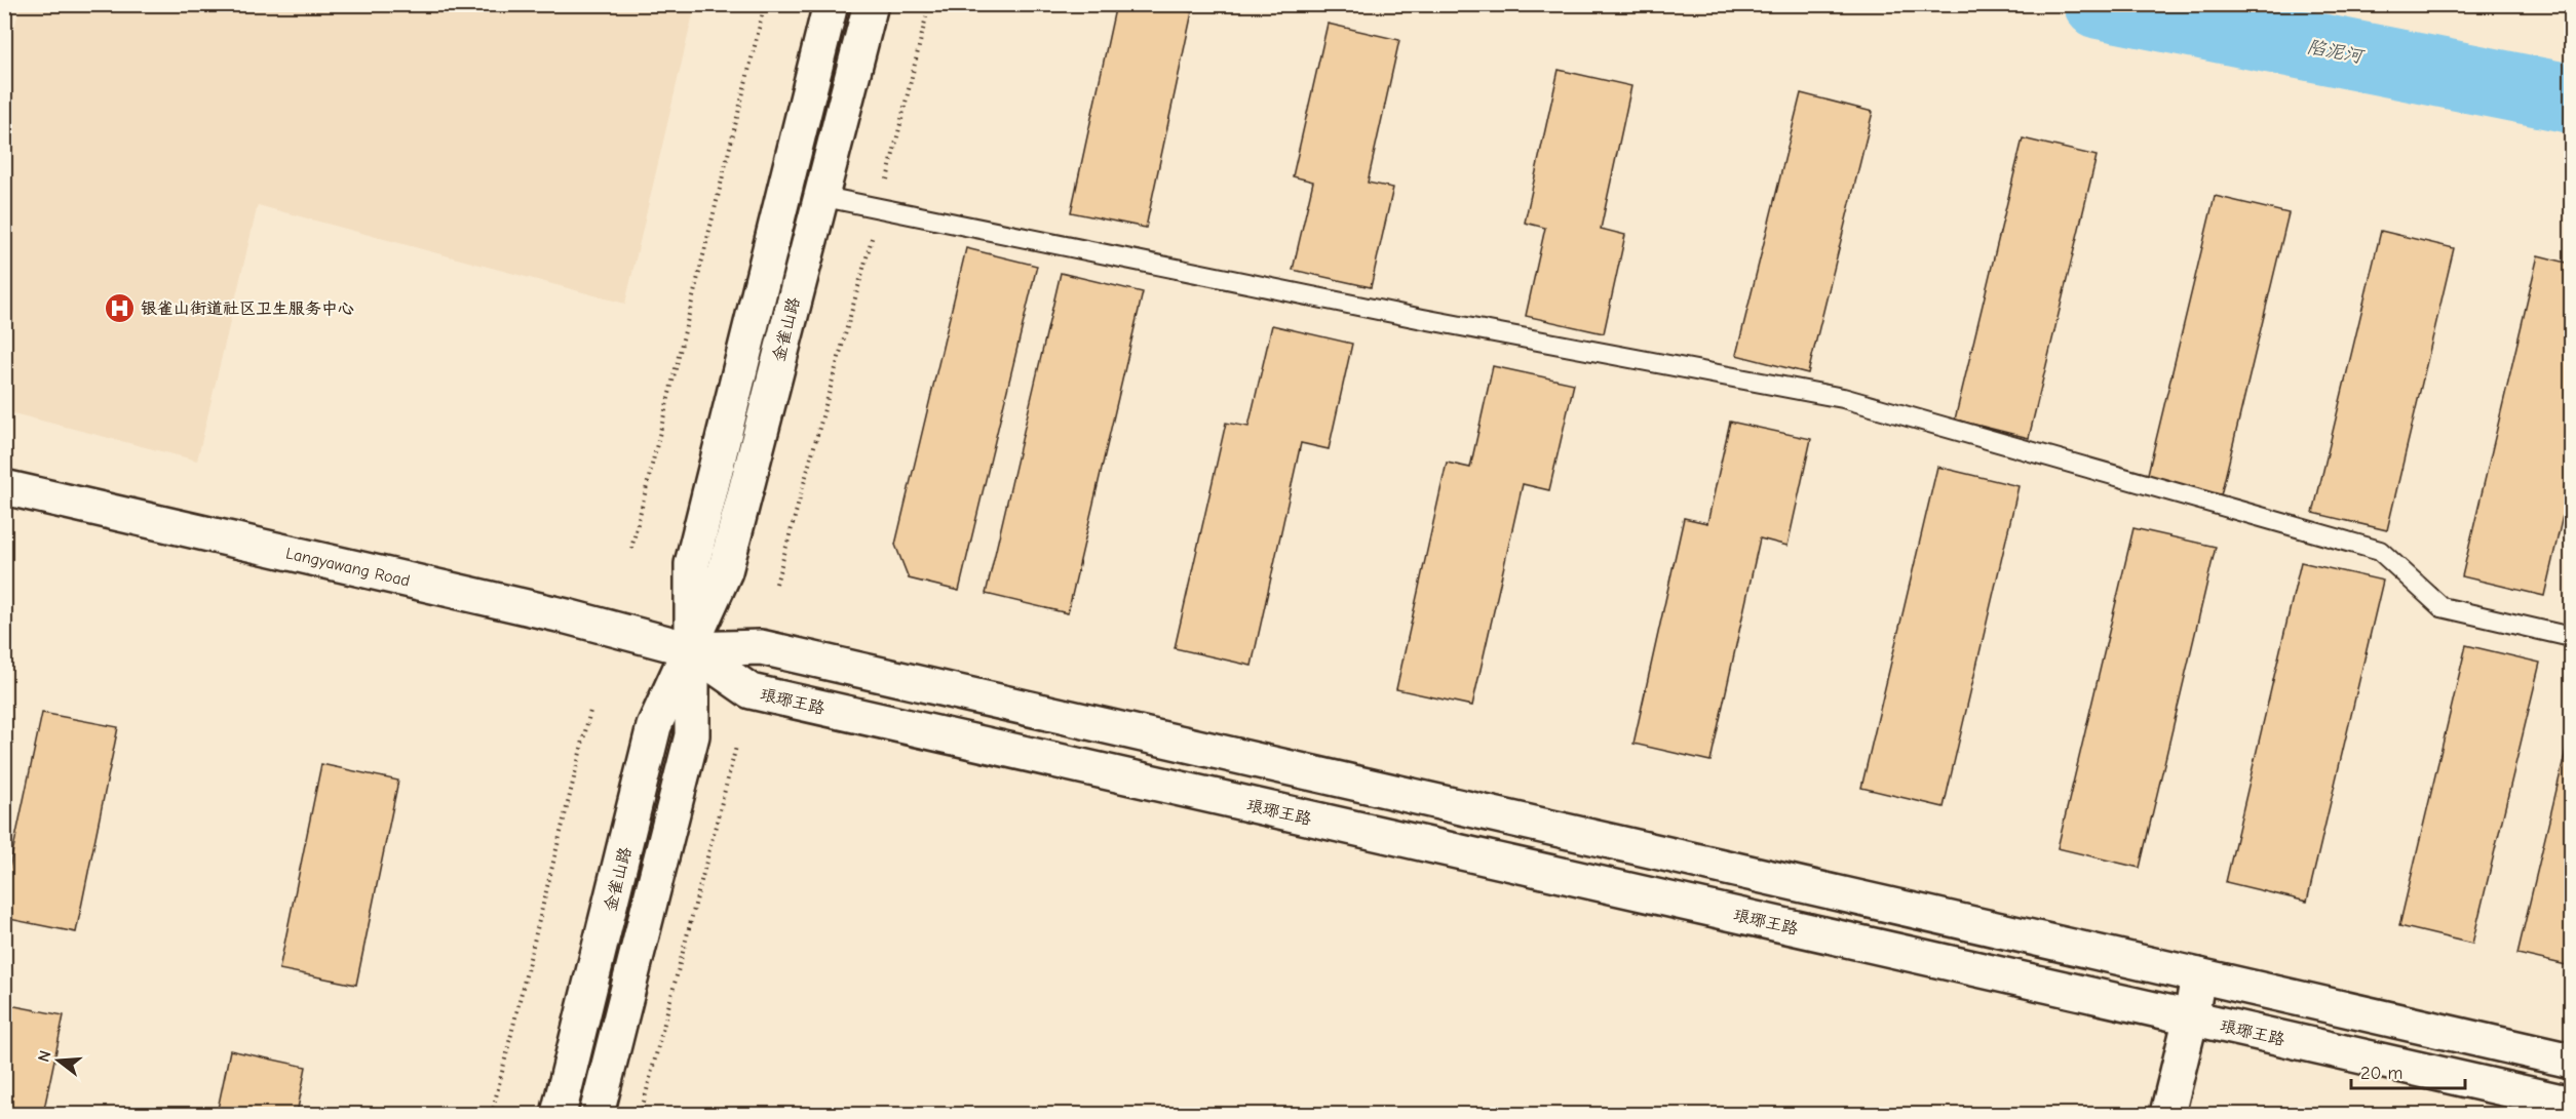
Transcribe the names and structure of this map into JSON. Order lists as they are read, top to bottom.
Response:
{
  "streets": {
    "main road": ["金雀山路", "Langyawang Road", "琅琊王路"]
  },
  "crossings": [
    ["金雀山路", "Langyawang Road"],
    ["金雀山路", "琅琊王路"],
    ["Langyawang Road", "琅琊王路"]
  ],
  "water": ["陷泥河"],
  "places": {
    "hospital": ["银雀山街道社区卫生服务中心"]
  },
  "scale_bar": "20 m",
  "north": "left"
}
